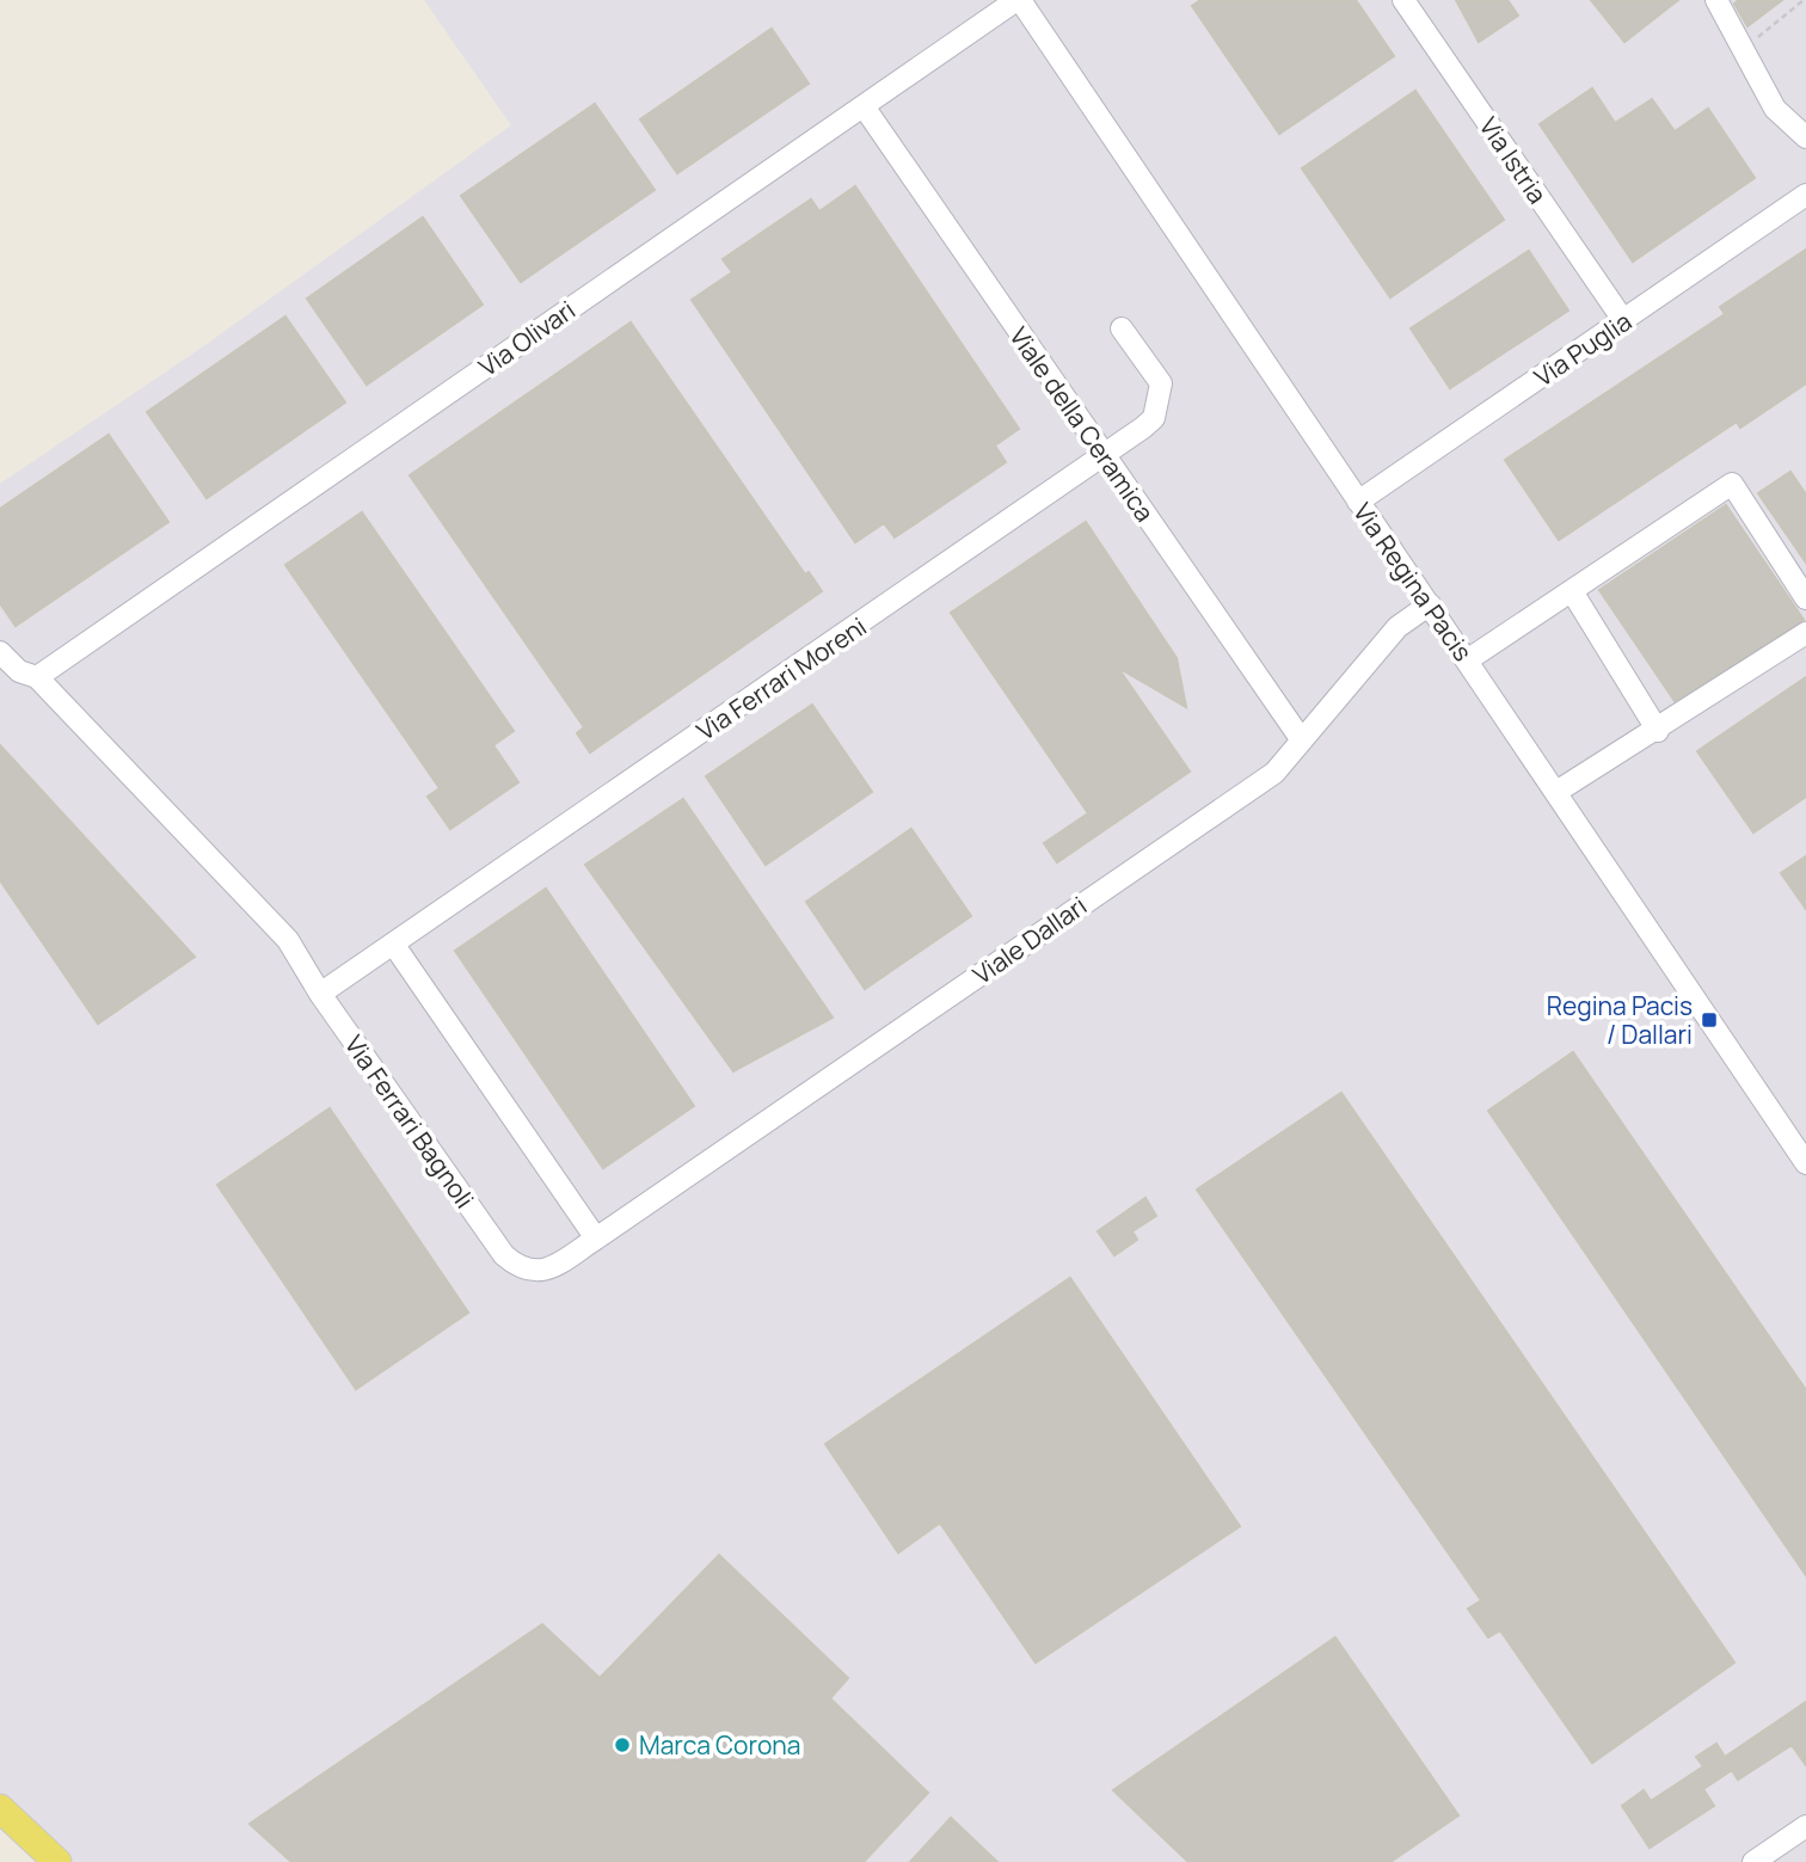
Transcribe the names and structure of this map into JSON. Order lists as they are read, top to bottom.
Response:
{
  "streets": {
    "street": [
      "Via Istria",
      "Via Olivari",
      "Via Puglia",
      "Viale della Ceramica",
      "Via Regina Pacis",
      "Via Ferrari Moreni",
      "Viale Dallari",
      "Via Ferrari Bagnoli"
    ]
  },
  "crossings": [
    ["Via Istria", "Via Puglia"],
    ["Via Olivari", "Viale della Ceramica"],
    ["Via Olivari", "Via Regina Pacis"],
    ["Via Olivari", "Via Ferrari Bagnoli"],
    ["Via Puglia", "Via Regina Pacis"],
    ["Viale della Ceramica", "Via Ferrari Moreni"],
    ["Viale della Ceramica", "Viale Dallari"],
    ["Via Regina Pacis", "Viale Dallari"],
    ["Via Ferrari Moreni", "Via Ferrari Bagnoli"],
    ["Viale Dallari", "Via Ferrari Bagnoli"]
  ],
  "places": {
    "transit": ["Regina Pacis / Dallari"],
    "other": ["Marca Corona"]
  }
}
